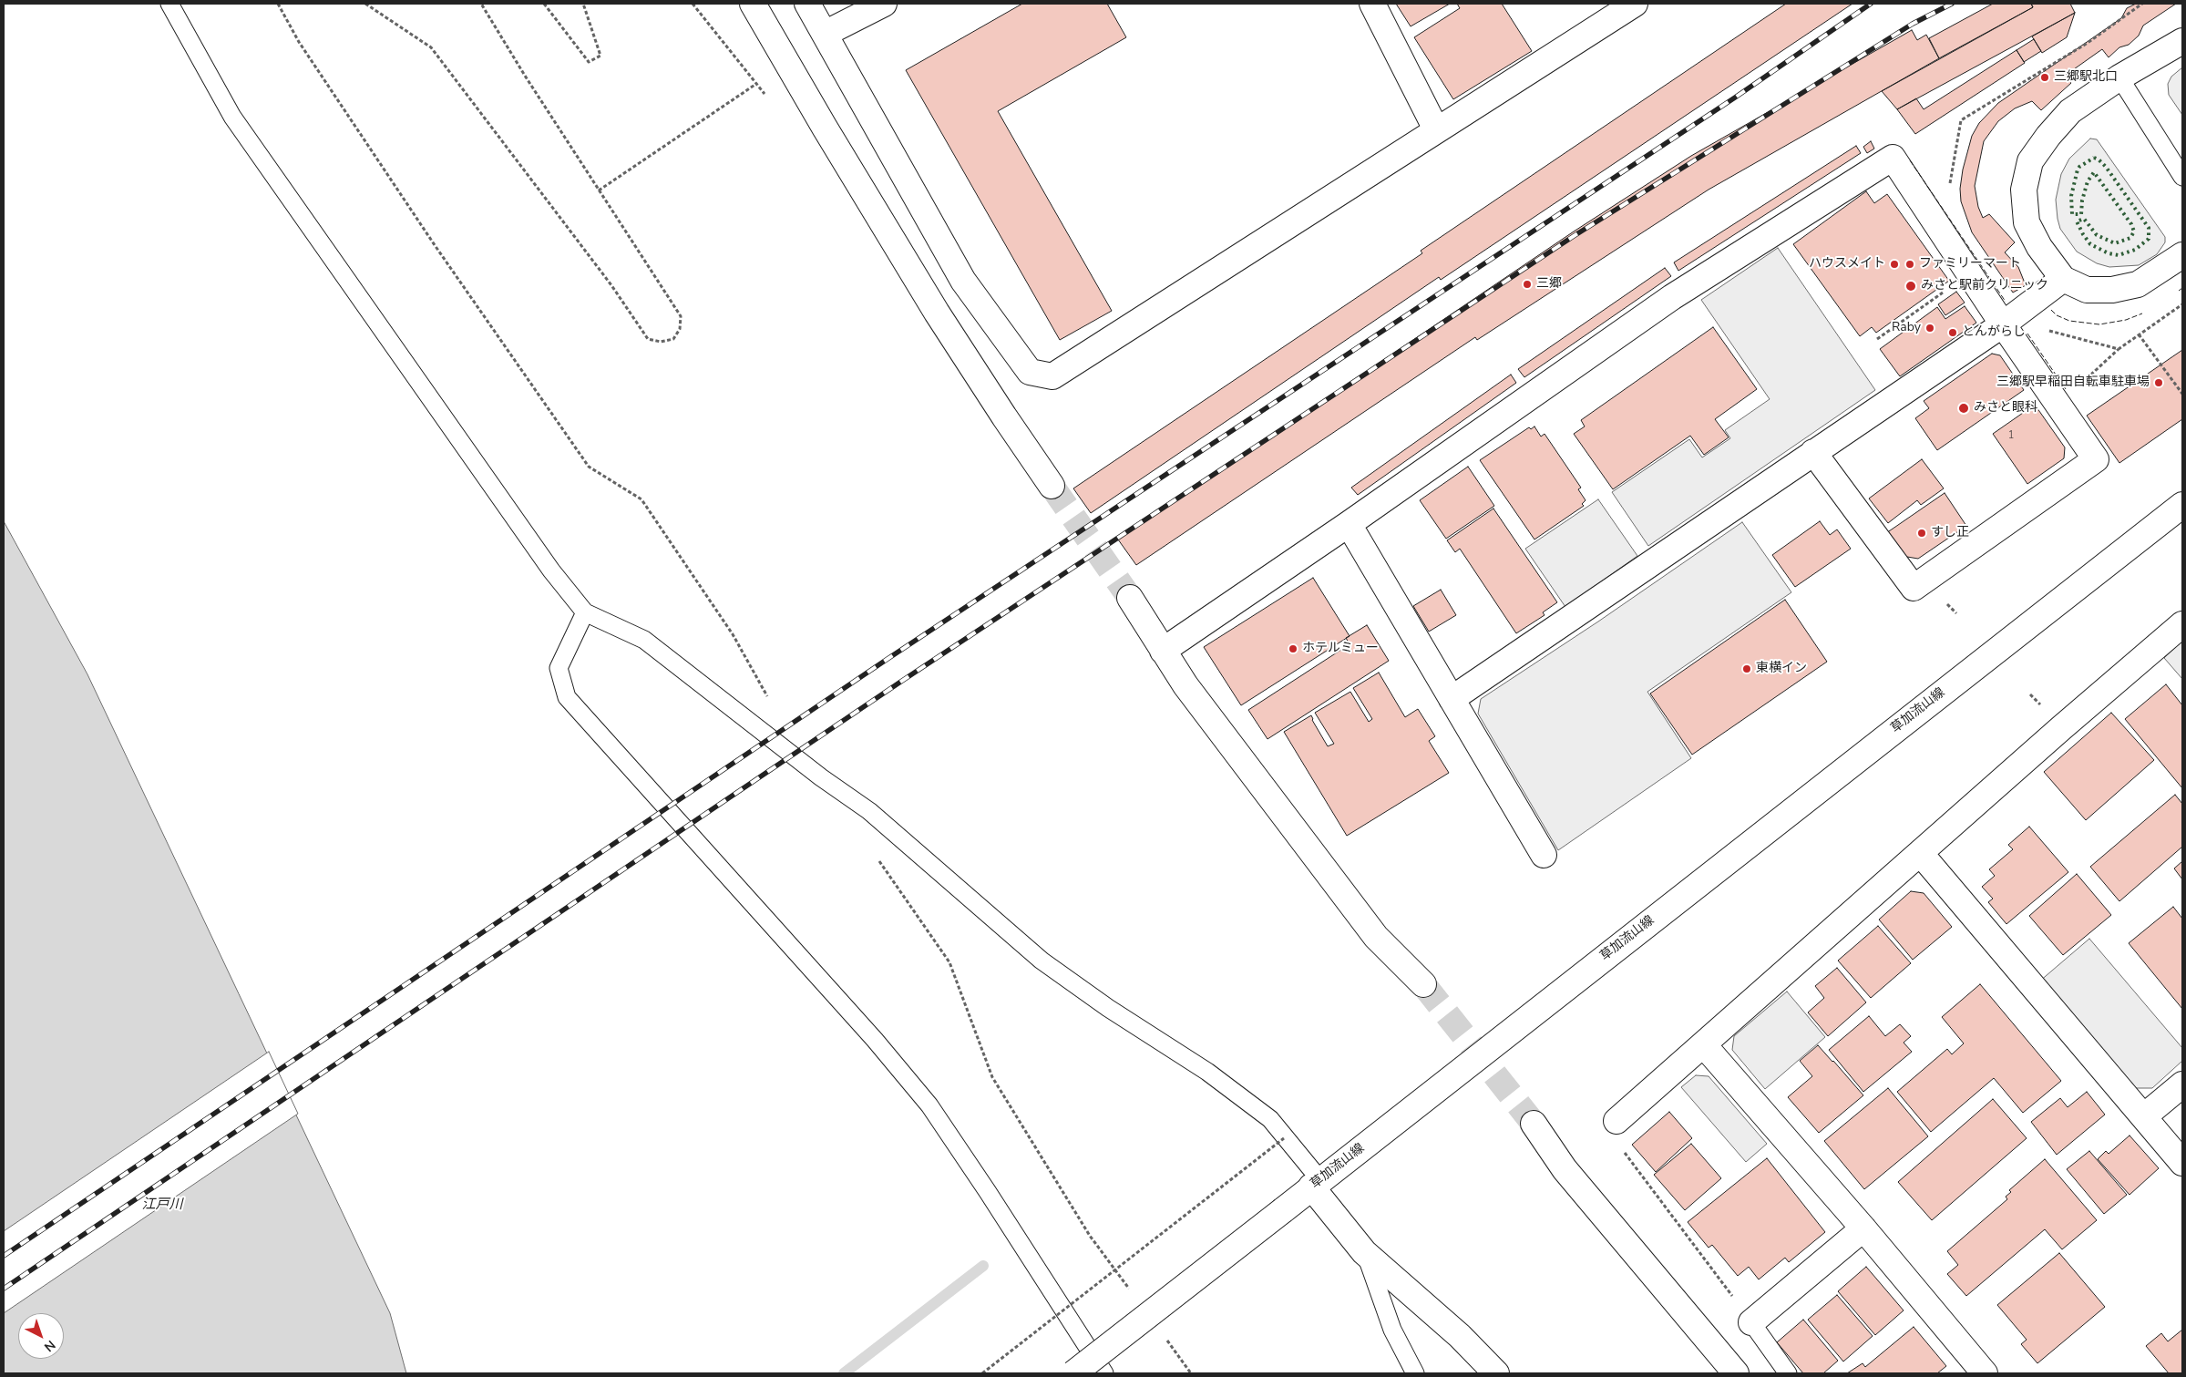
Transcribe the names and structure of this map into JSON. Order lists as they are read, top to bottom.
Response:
{
  "streets": {
    "street": ["草加流山線"]
  },
  "water": ["江戸川"],
  "places": [
    "三郷駅北口",
    "ハウスメイト",
    "ファミリーマート",
    "三郷",
    "みさと駅前クリニック",
    "Raby",
    "とんがらし",
    "三郷駅早稲田自転車駐車場",
    "みさと眼科",
    "すし正",
    "ホテルミュー",
    "東横イン"
  ],
  "house_numbers": ["1"],
  "north": "bottom right"
}
